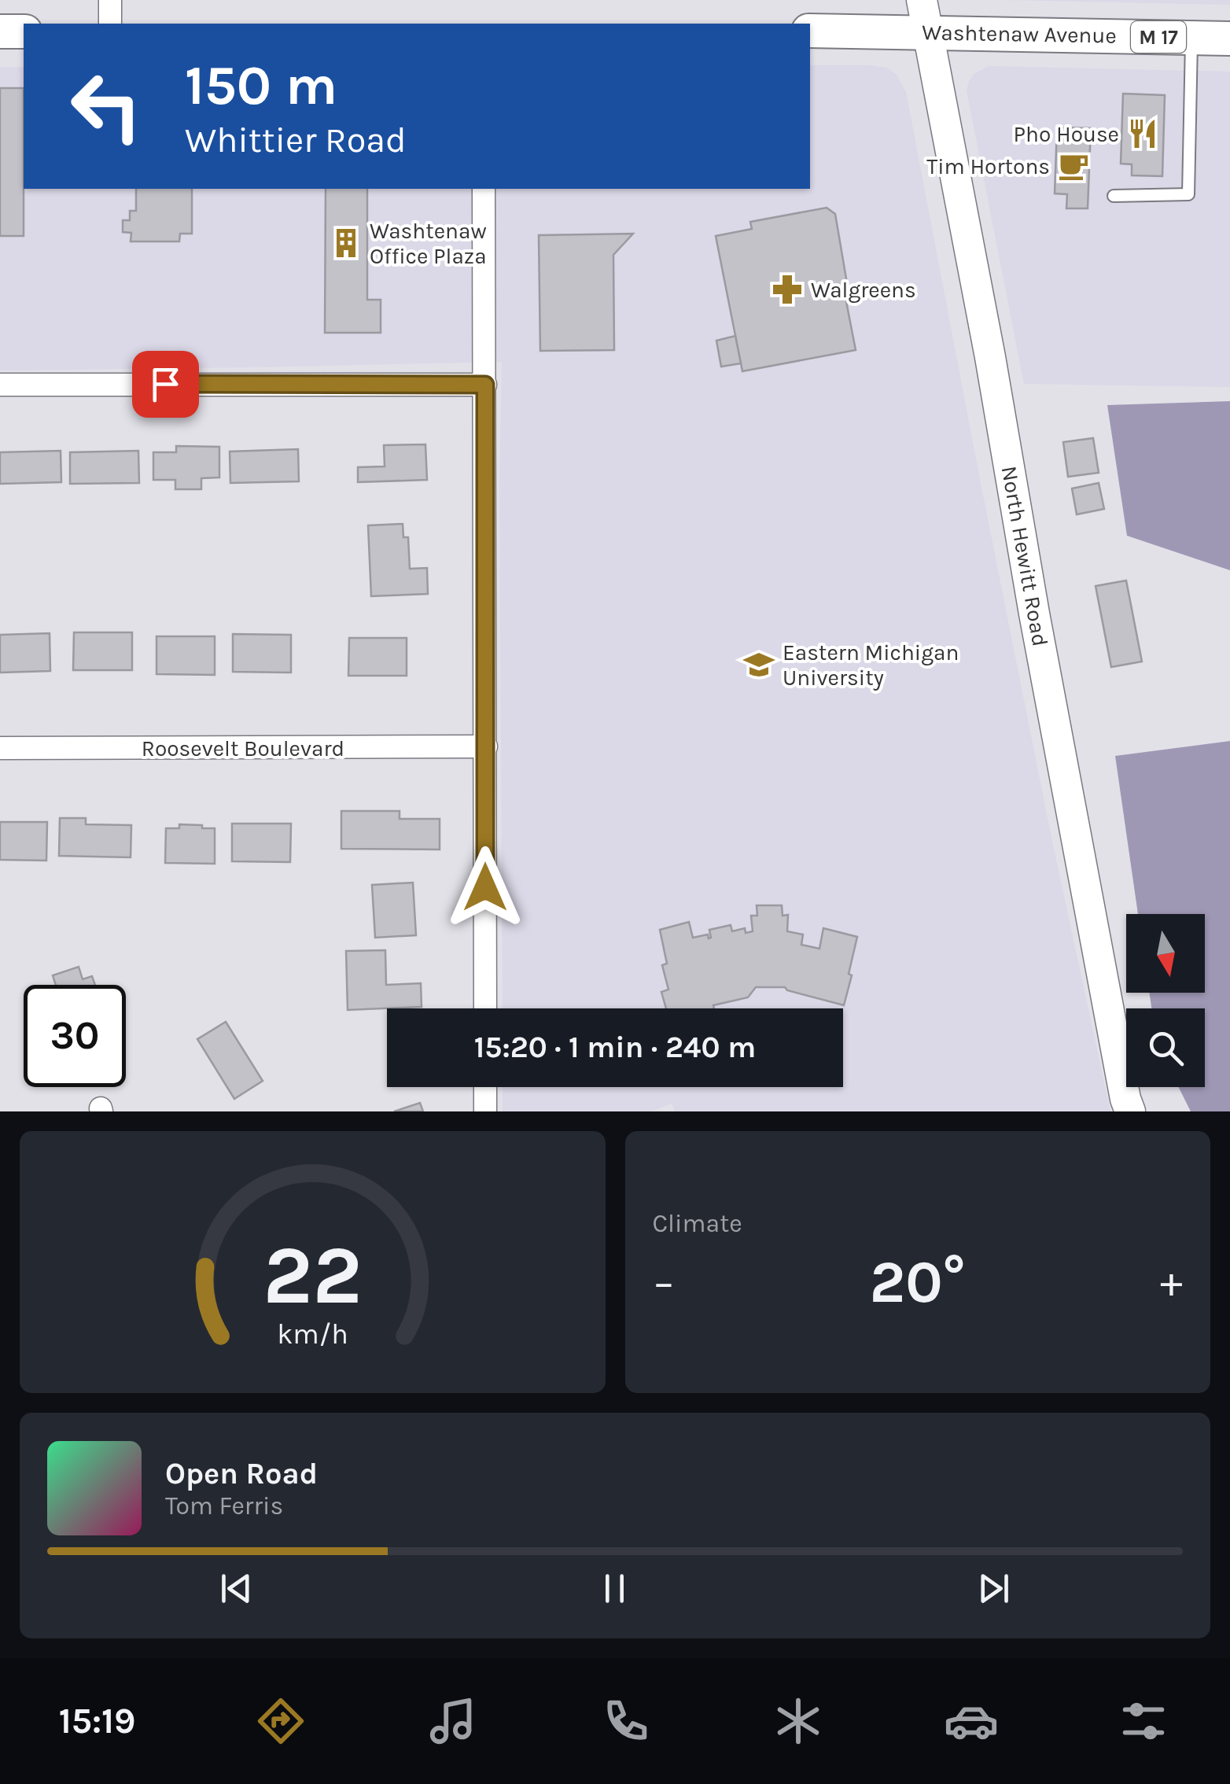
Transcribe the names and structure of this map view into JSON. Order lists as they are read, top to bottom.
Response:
{
  "streets": {
    "main road": ["Washtenaw Avenue", "M 17", "North Hewitt Road"],
    "street": ["Roosevelt Boulevard"]
  },
  "crossings": [
    ["Washtenaw Avenue", "North Hewitt Road"]
  ],
  "places": {
    "restaurant": ["Pho House"],
    "cafe": ["Tim Hortons"],
    "building": ["Washtenaw Office Plaza"],
    "pharmacy": ["Walgreens"],
    "school or university": ["Eastern Michigan University"]
  },
  "north": "bottom",
  "page": {
    "turn": ["150 m", "Whittier Road"],
    "limit": "30",
    "trip": "15:20 · 1 min · 240 m",
    "tile": "Climate",
    "heat": ["−", "20°", "+"],
    "song": ["Open Road", "Tom Ferris"],
    "tabs": "15:19",
    "gauge": ["22", "km/h"]
  }
}
